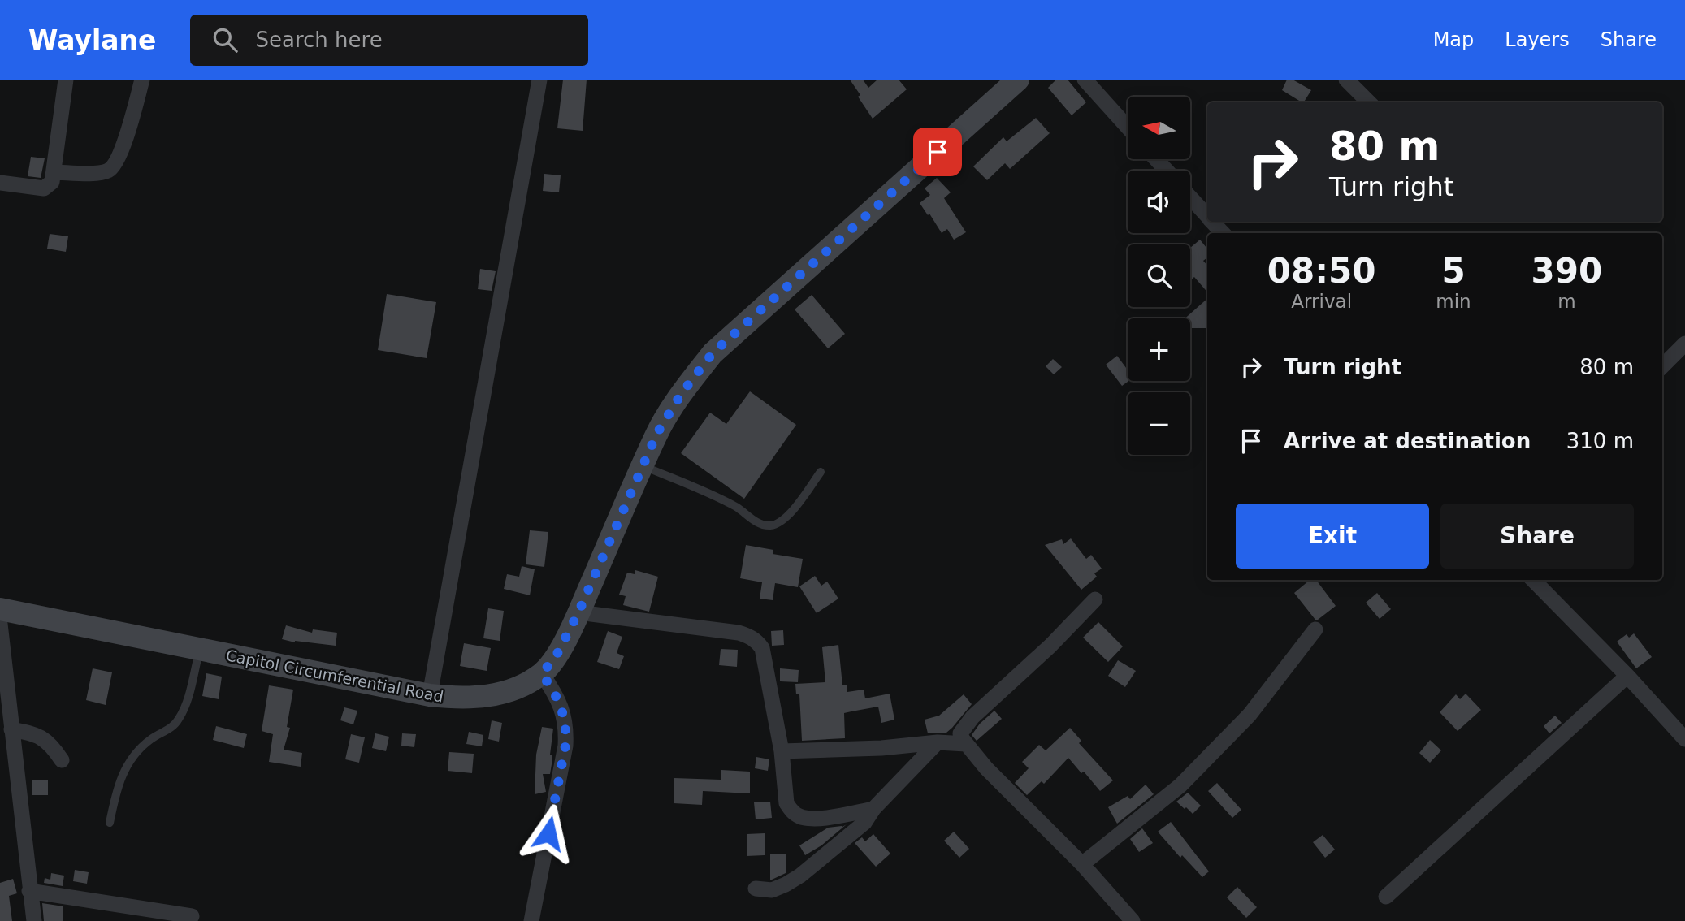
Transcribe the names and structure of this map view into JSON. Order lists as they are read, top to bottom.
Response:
{
  "streets": {
    "main road": ["Capitol Circumferential Road"]
  },
  "north": "left",
  "page": {
    "header": "Waylane",
    "search": "Search here",
    "nav": ["Map", "Layers", "Share"],
    "map_buttons": ["+", "−"],
    "turn": ["80 m", "Turn right"],
    "eta": [
      "08:50",
      "Arrival",
      "5",
      "min",
      "390",
      "m"
    ],
    "list": [
      {
        "name": "Turn right",
        "value": "80 m"
      },
      {
        "name": "Arrive at destination",
        "value": "310 m"
      }
    ],
    "buttons": ["Exit", "Share"]
  }
}
